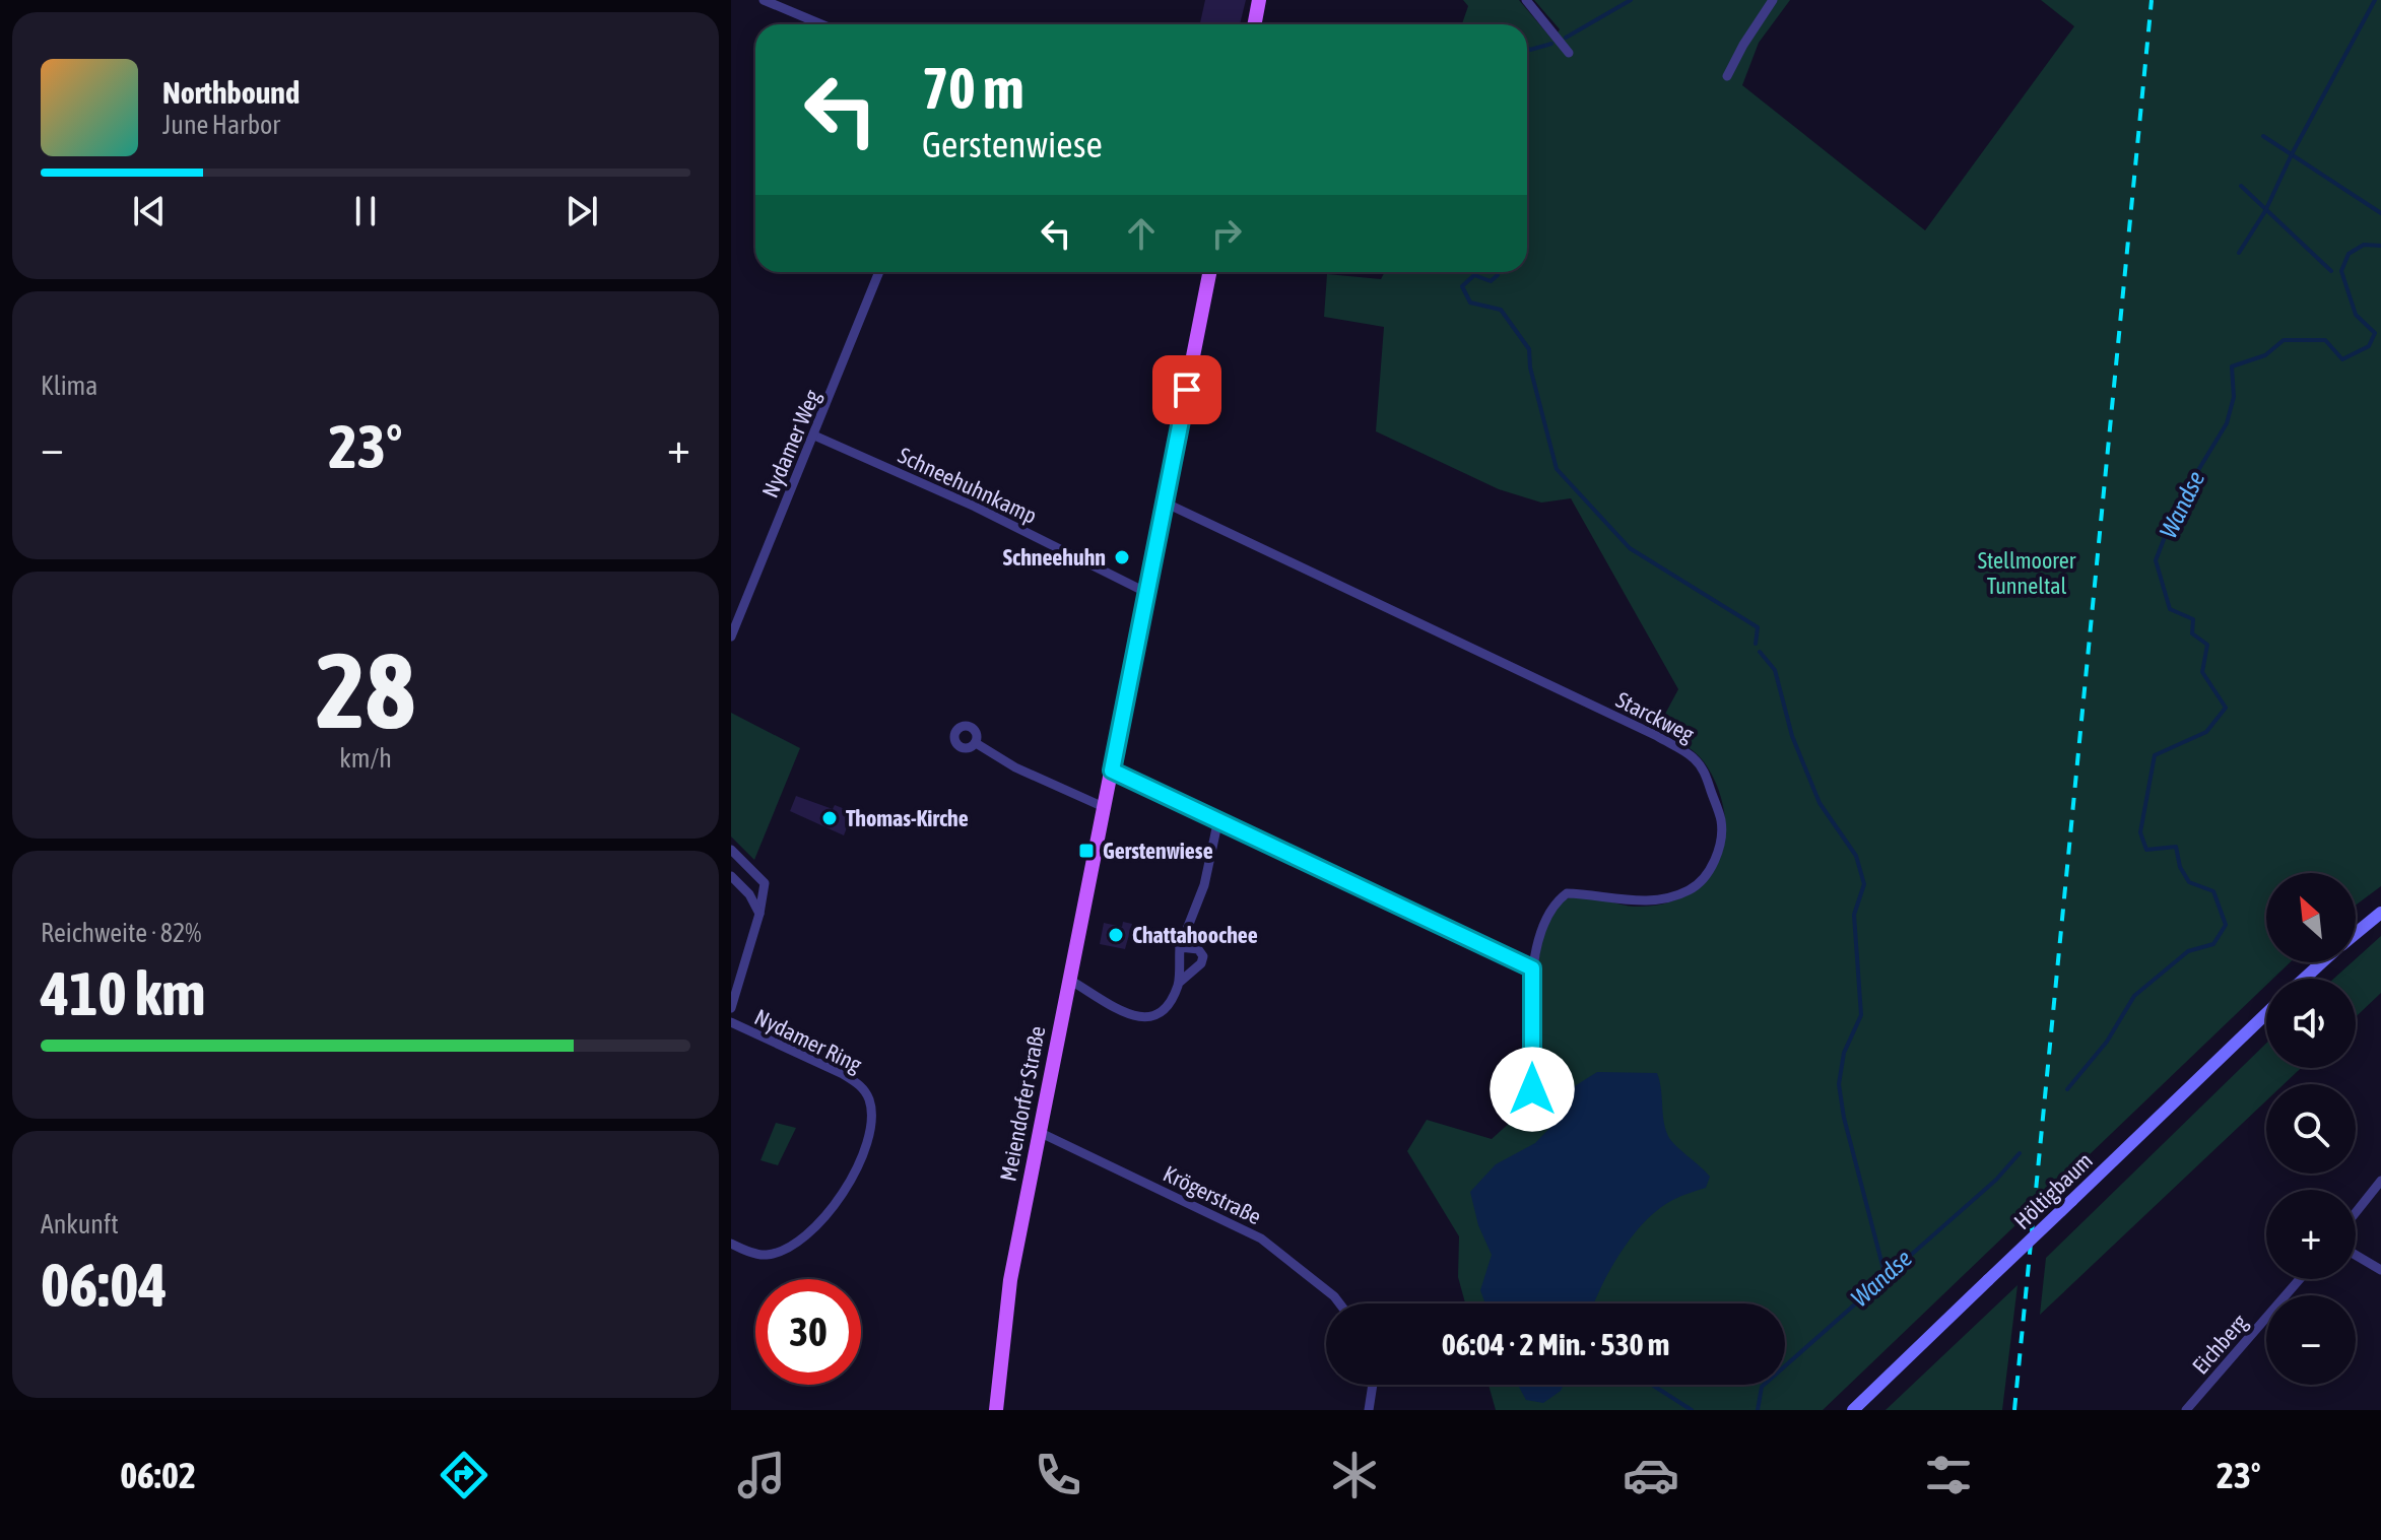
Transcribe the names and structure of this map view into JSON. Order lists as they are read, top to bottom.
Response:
{
  "streets": {
    "main road": ["Meiendorfer Straße", "Höltigbaum"],
    "street": [
      "Nydamer Weg",
      "Schneehuhnkamp",
      "Starckweg",
      "Nydamer Ring",
      "Krögerstraße",
      "Eichberg"
    ]
  },
  "crossings": [
    ["Nydamer Weg", "Schneehuhnkamp"],
    ["Schneehuhnkamp", "Meiendorfer Straße"],
    ["Starckweg", "Meiendorfer Straße"],
    ["Meiendorfer Straße", "Krögerstraße"]
  ],
  "water": ["Wandse"],
  "parks": ["Stellmoorer Tunneltal"],
  "places": {
    "other": ["Schneehuhn", "Thomas-Kirche", "Chattahoochee"],
    "transit": ["Gerstenwiese"]
  },
  "north": "top left",
  "page": {
    "turn": ["70 m", "Gerstenwiese"],
    "song": ["Northbound", "June Harbor"],
    "tile": [
      "Klima",
      ["28", "km/h"],
      ["Reichweite · 82%", "410 km"],
      ["Ankunft", "06:04"]
    ],
    "heat": ["−", "23°", "+"],
    "map_buttons": ["+", "−"],
    "limit": "30",
    "trip": "06:04 · 2 Min. · 530 m",
    "tabs": ["06:02", "23°"]
  }
}
